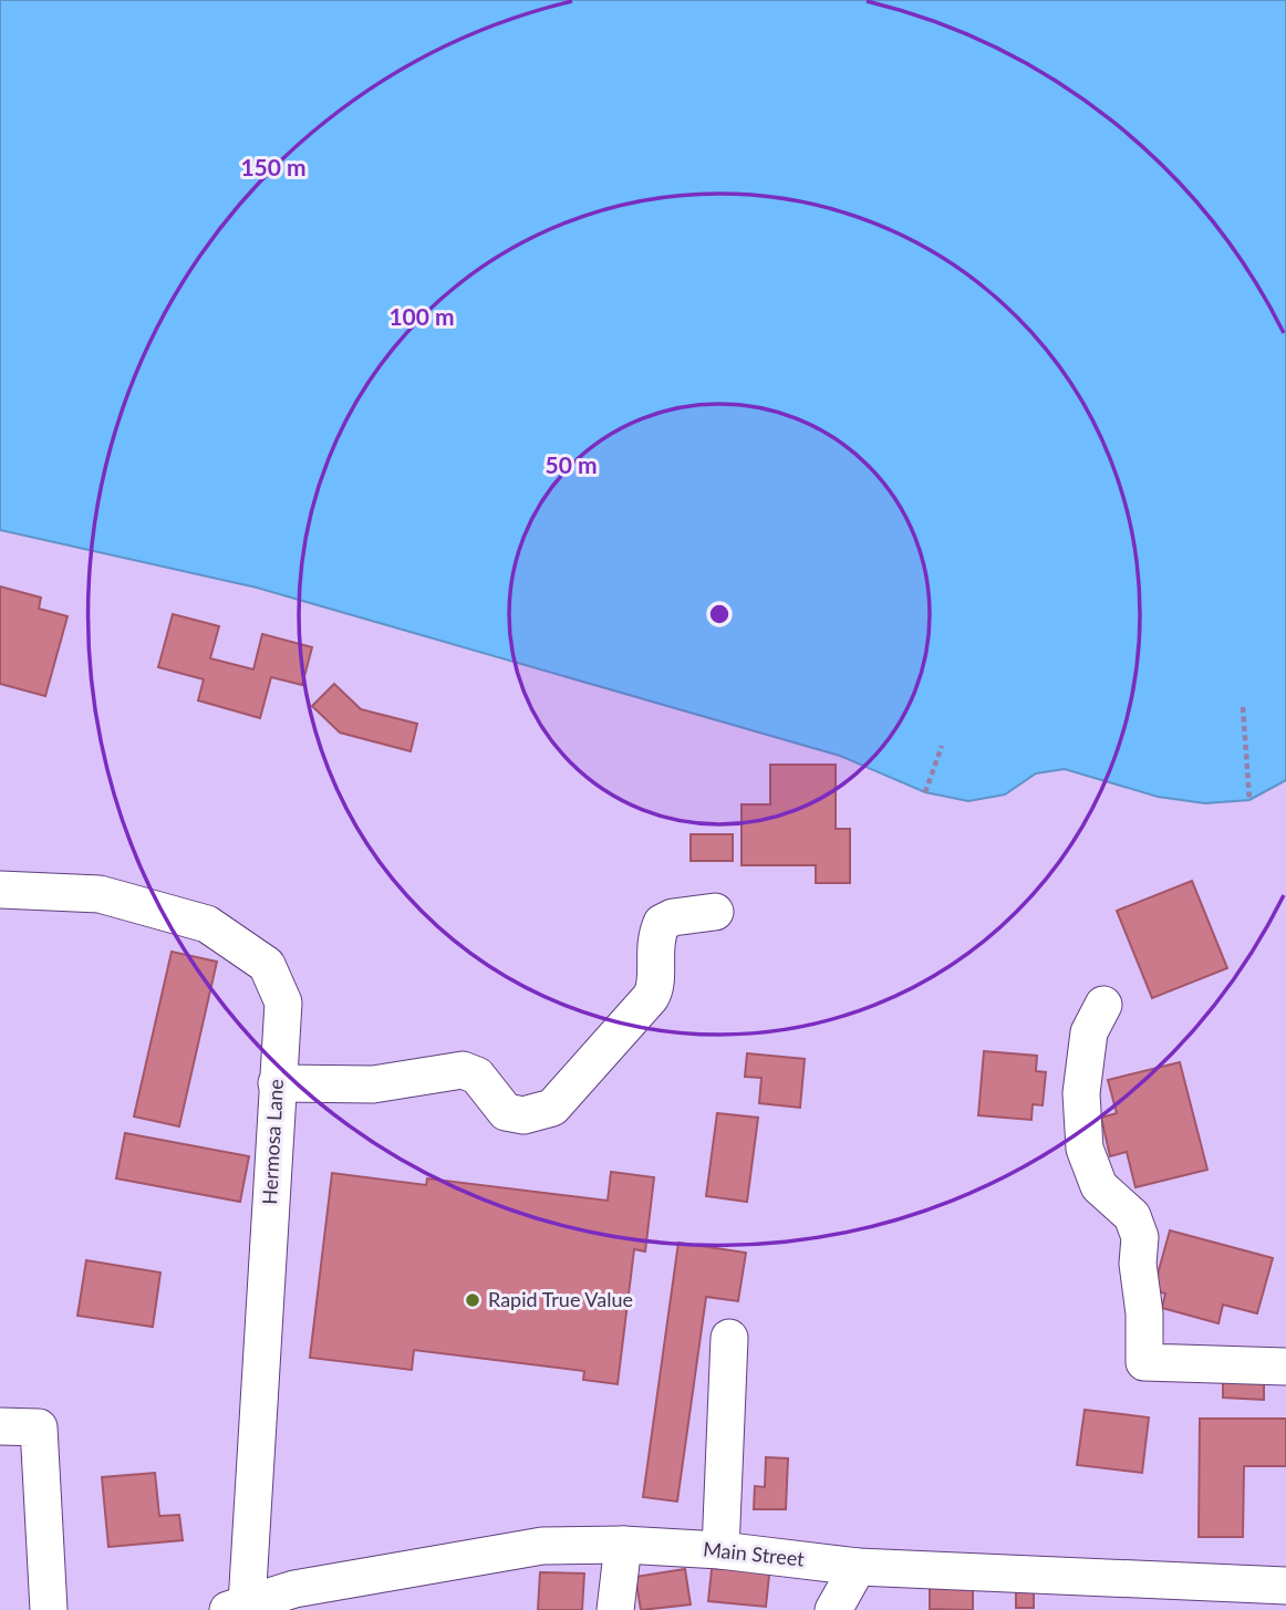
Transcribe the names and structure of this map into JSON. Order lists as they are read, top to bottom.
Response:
{
  "streets": {
    "street": ["Hermosa Lane", "Main Street"]
  },
  "crossings": [
    ["Hermosa Lane", "Main Street"]
  ],
  "places": ["Rapid True Value"],
  "rings": ["150 m", "100 m", "50 m"]
}
